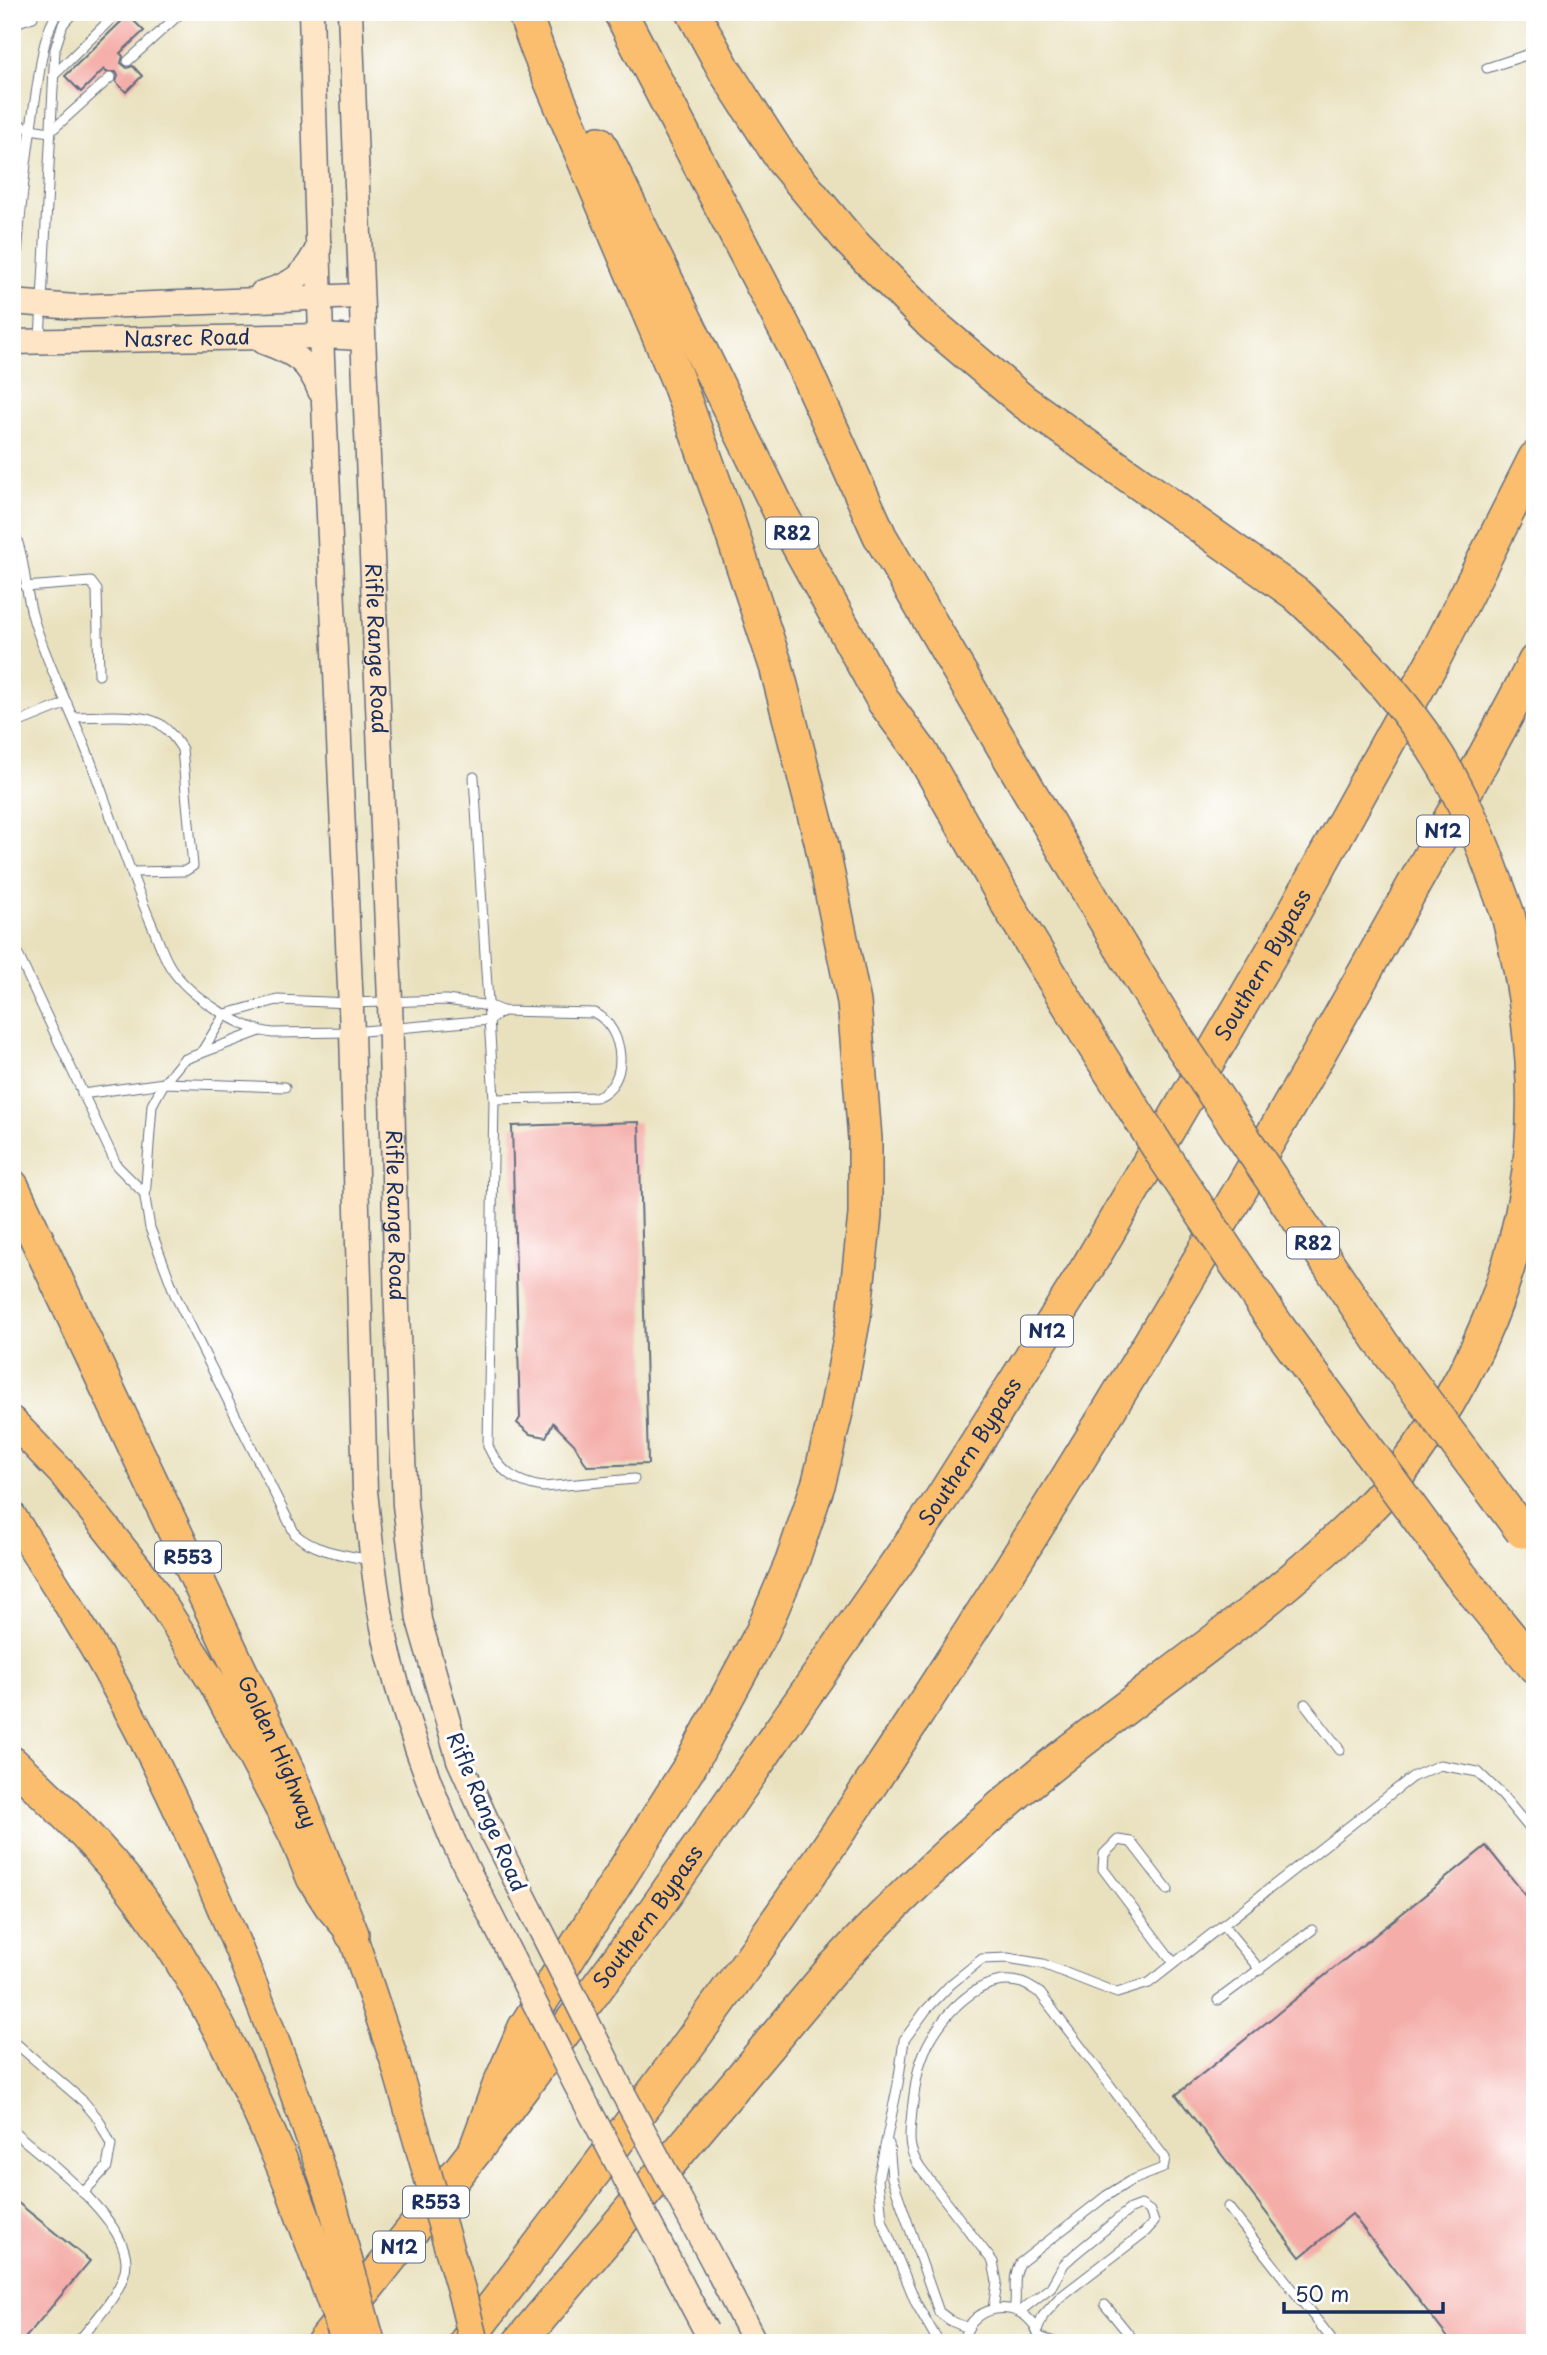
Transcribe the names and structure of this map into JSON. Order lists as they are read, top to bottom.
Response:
{
  "streets": {
    "highway": [
      "R82",
      "N12",
      "Southern Bypass",
      "R553",
      "Golden Highway"
    ],
    "main road": ["Nasrec Road", "Rifle Range Road"]
  },
  "crossings": [
    ["Nasrec Road", "Rifle Range Road"]
  ],
  "scale_bar": "50 m"
}
